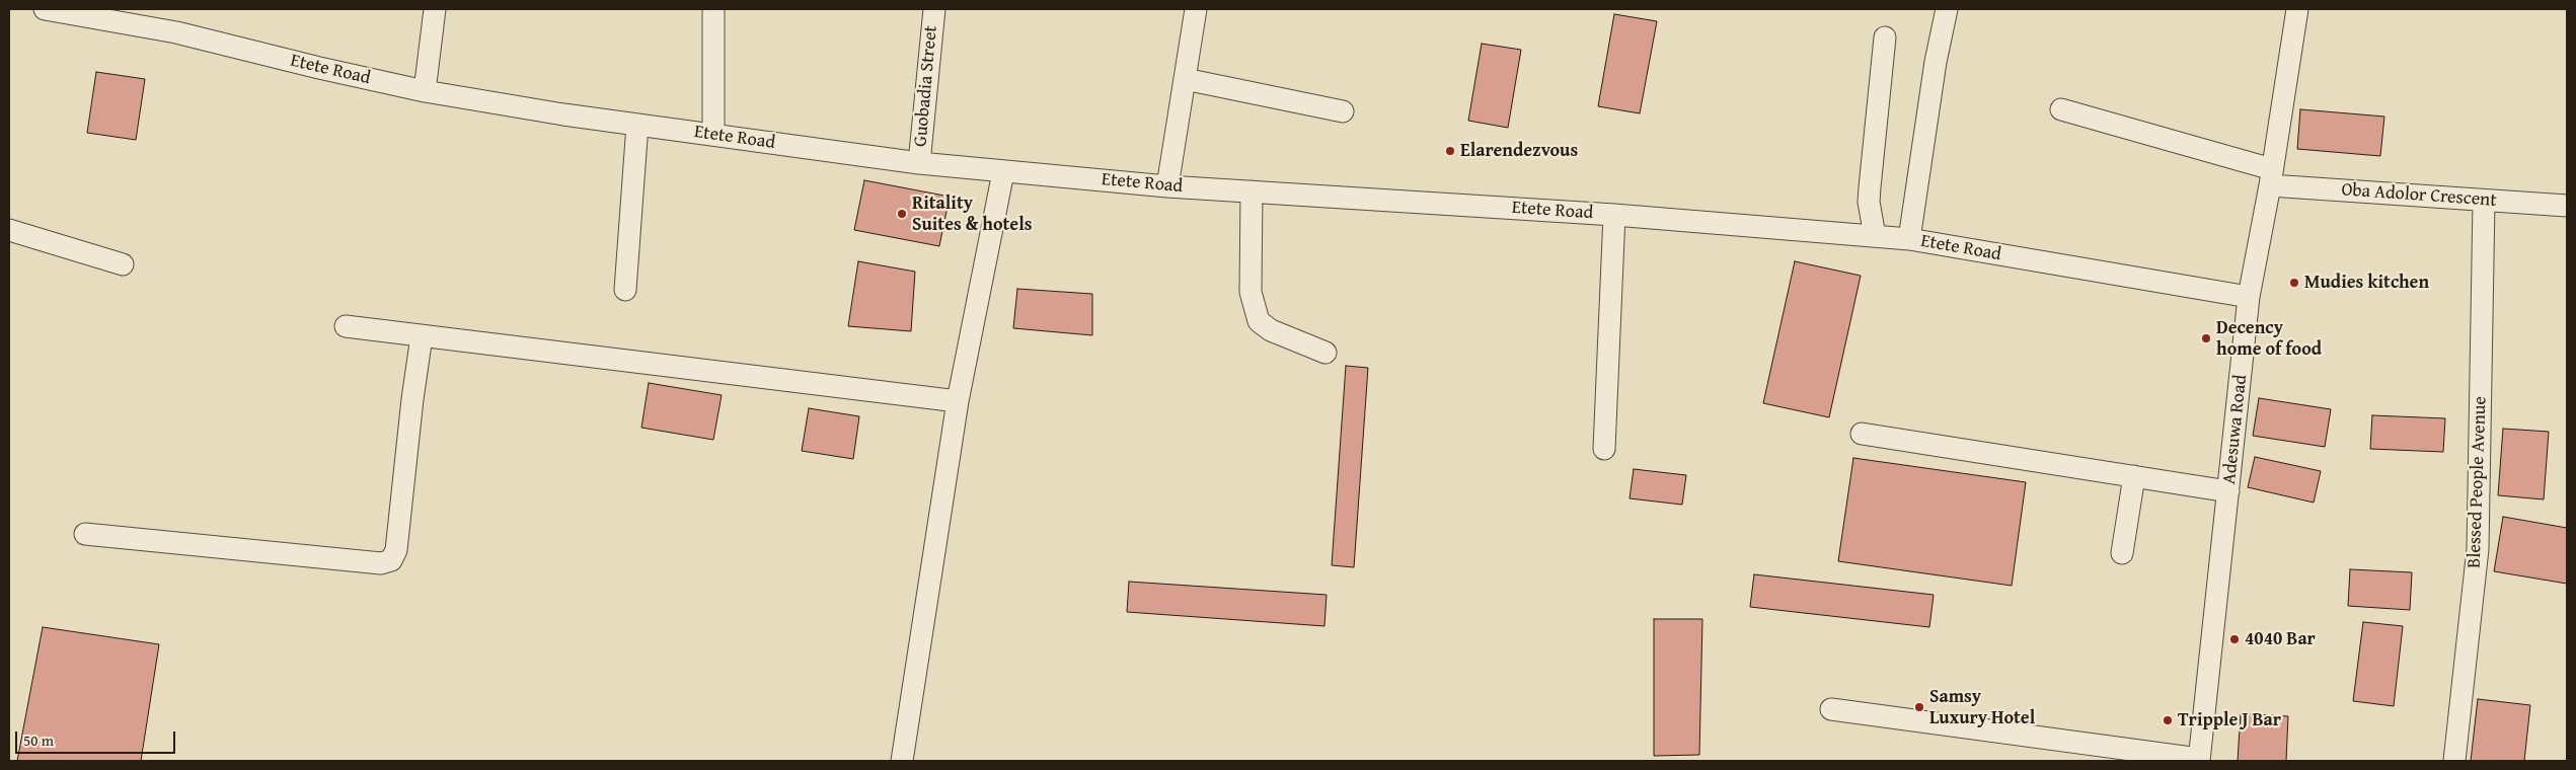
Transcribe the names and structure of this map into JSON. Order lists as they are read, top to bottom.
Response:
{
  "streets": {
    "street": [
      "Etete Road",
      "Guobadia Street",
      "Oba Adolor Crescent",
      "Adesuwa Road",
      "Blessed People Avenue"
    ]
  },
  "crossings": [
    ["Etete Road", "Guobadia Street"],
    ["Etete Road", "Adesuwa Road"],
    ["Oba Adolor Crescent", "Adesuwa Road"],
    ["Oba Adolor Crescent", "Blessed People Avenue"]
  ],
  "places": [
    "Elarendezvous",
    "Ritality Suites & hotels",
    "Mudies kitchen",
    "Decency home of food",
    "4040 Bar",
    "Samsy Luxury Hotel",
    "Tripple J Bar"
  ],
  "scale_bar": "50 m"
}
